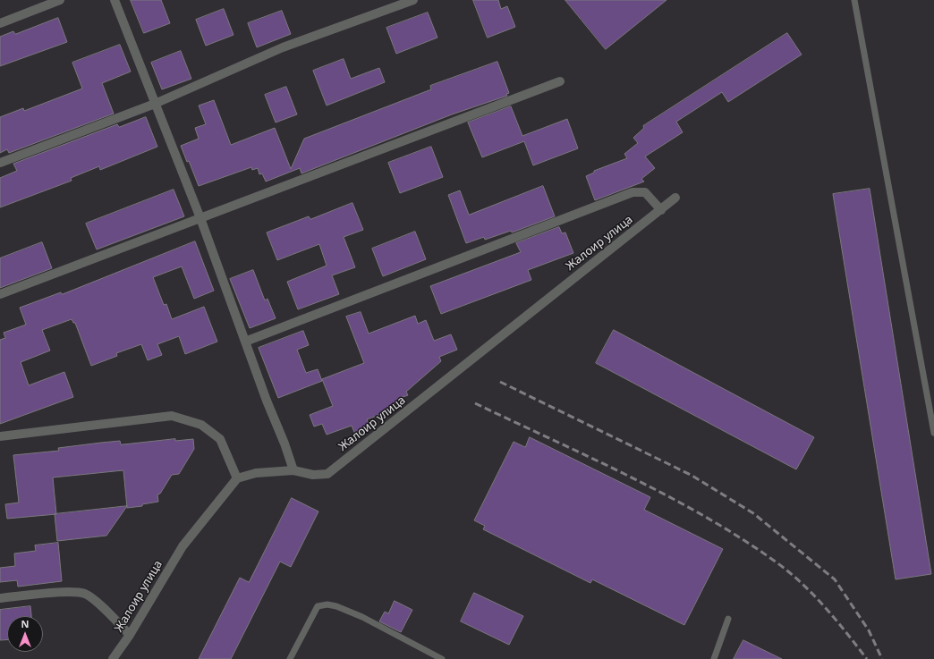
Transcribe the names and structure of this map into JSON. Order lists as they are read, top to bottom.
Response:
{
  "streets": {
    "street": ["Жалоир улица"]
  },
  "north": "top"
}
